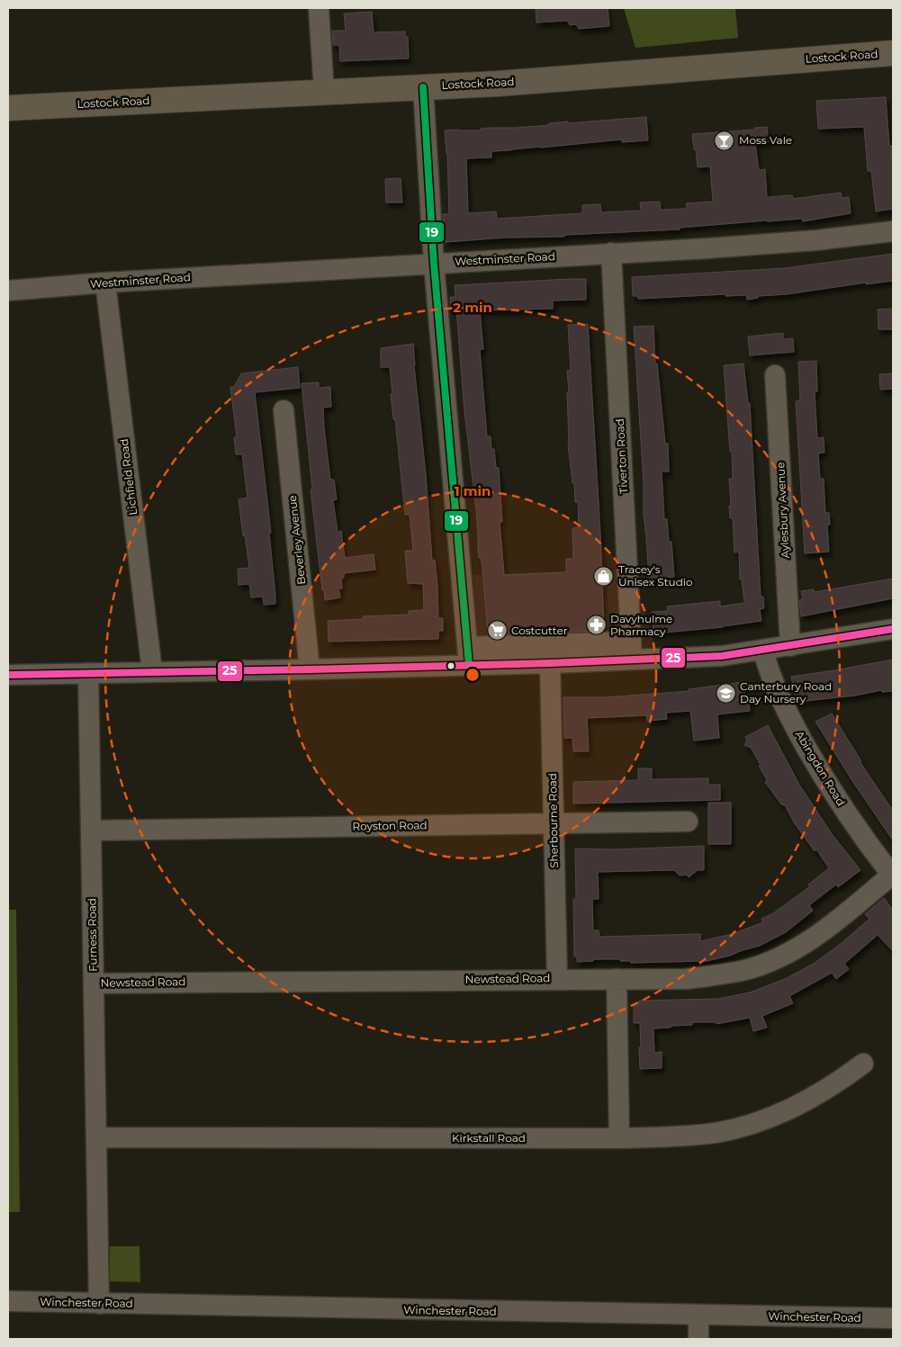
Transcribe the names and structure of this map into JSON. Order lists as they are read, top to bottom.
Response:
{
  "streets": {
    "main road": ["Lostock Road"],
    "street": [
      "Westminster Road",
      "Tiverton Road",
      "Lichfield Road",
      "Aylesbury Avenue",
      "Beverley Avenue",
      "Abingdon Road",
      "Sherbourne Road",
      "Royston Road",
      "Furness Road",
      "Newstead Road",
      "Kirkstall Road",
      "Winchester Road"
    ]
  },
  "crossings": [
    ["Westminster Road", "Tiverton Road"],
    ["Westminster Road", "Lichfield Road"],
    ["Abingdon Road", "Newstead Road"],
    ["Sherbourne Road", "Royston Road"],
    ["Sherbourne Road", "Newstead Road"],
    ["Royston Road", "Furness Road"],
    ["Furness Road", "Newstead Road"],
    ["Furness Road", "Kirkstall Road"],
    ["Furness Road", "Winchester Road"]
  ],
  "places": {
    "bar": ["Moss Vale"],
    "shop": ["Tracey's Unisex Studio"],
    "pharmacy": ["Davyhulme Pharmacy"],
    "supermarket": ["Costcutter"],
    "school or university": ["Canterbury Road Day Nursery"]
  },
  "lines": ["transit line 19", "transit line 25"],
  "rings": ["2 min", "1 min"]
}
